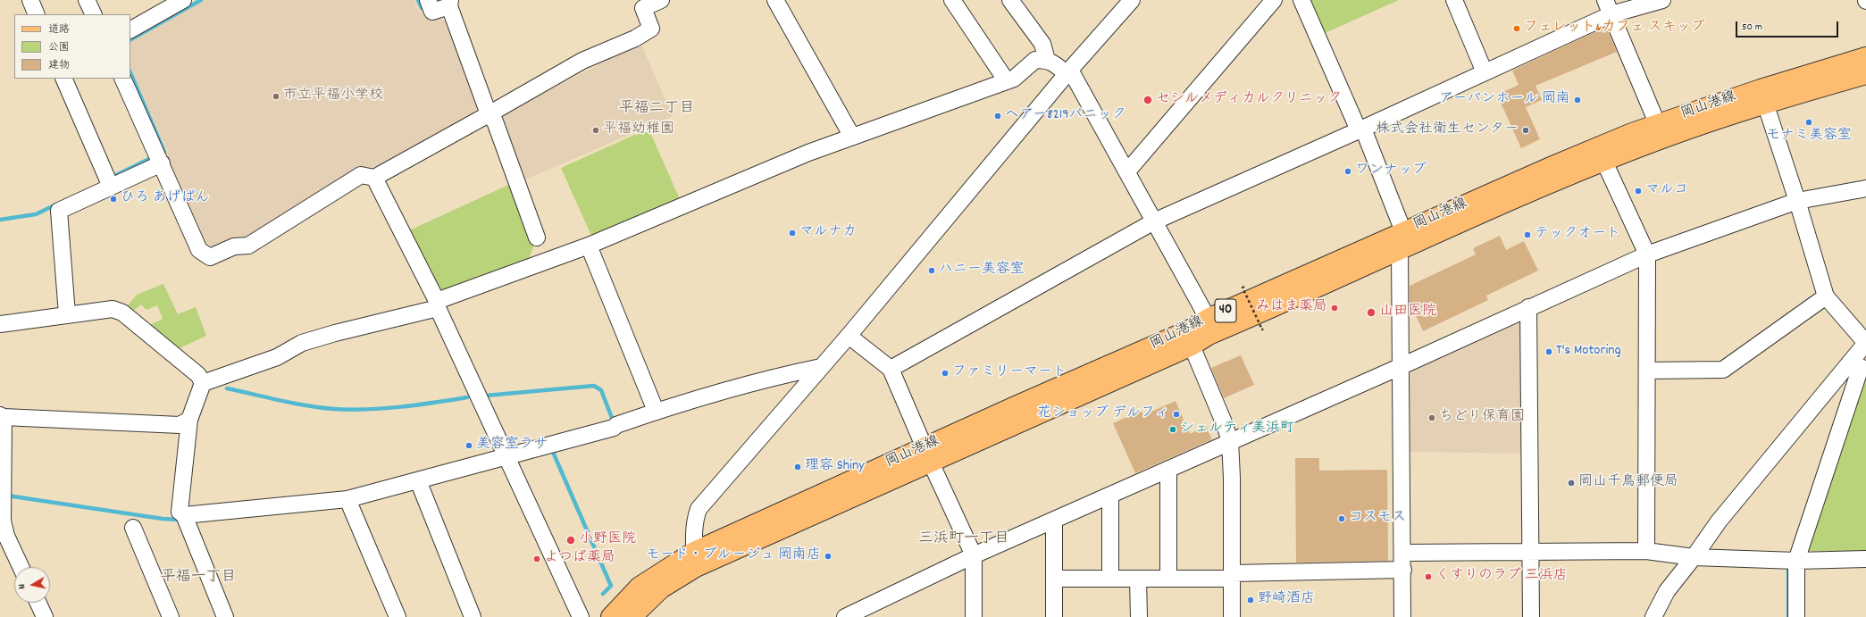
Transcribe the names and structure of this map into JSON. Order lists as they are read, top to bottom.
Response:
{
  "streets": {
    "main road": ["岡山港線", "40"]
  },
  "districts": ["平福二丁目", "三浜町一丁目", "平福一丁目"],
  "places": [
    "フェレット&カフェ スキップ",
    "市立平福小学校",
    "セシルメディカルクリニック",
    "アーバンホール 岡南",
    "ヘアー8219パニック",
    "モナミ美容室",
    "平福幼稚園",
    "株式会社衛生センター",
    "ワンナップ",
    "マルコ",
    "ひろ あげぱん",
    "マルナカ",
    "テックオート",
    "ハニー美容室",
    "みはま薬局",
    "山田医院",
    "T's Motoring",
    "ファミリーマート",
    "花ショップ デルフィ",
    "ちどり保育園",
    "シェルティ美浜町",
    "美容室ラサ",
    "理容 Shiny",
    "岡山千鳥郵便局",
    "コスモス",
    "小野医院",
    "モード・ブルージュ 岡南店",
    "よつば薬局",
    "くすりのラブ 三浜店",
    "野崎酒店"
  ],
  "legend": ["道路", "公園", "建物"],
  "scale_bar": "50 m",
  "north": "left"
}
